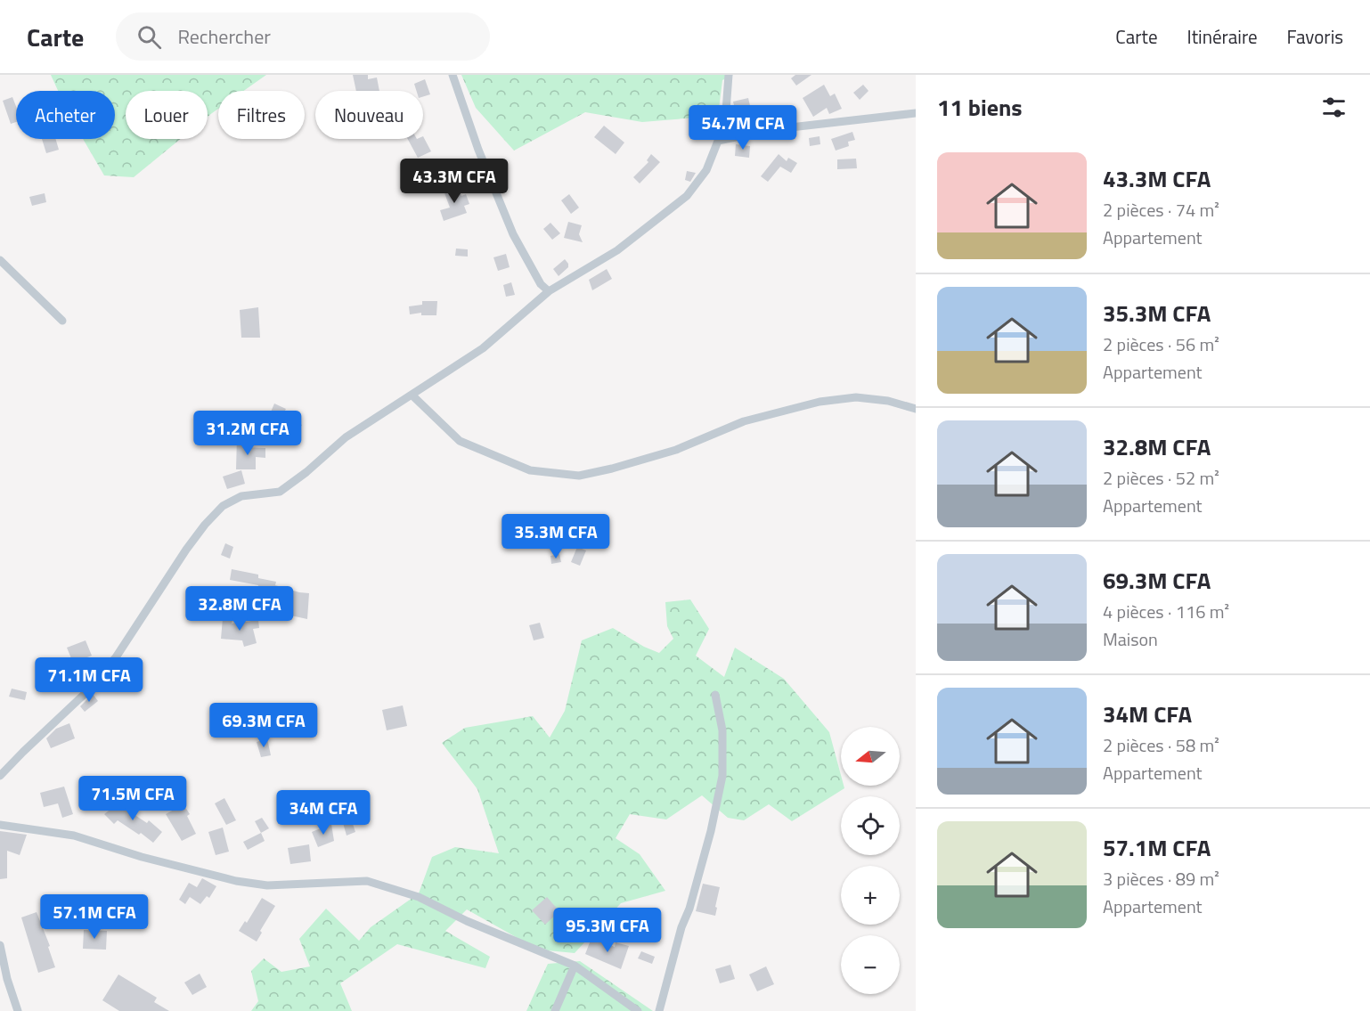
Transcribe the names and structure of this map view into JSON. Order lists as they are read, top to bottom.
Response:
{
  "north": "left",
  "page": {
    "header": "Carte",
    "search": "Rechercher",
    "nav": ["Carte", "Itinéraire", "Favoris"],
    "heading": "11 biens",
    "chip": [
      "Acheter",
      "Louer",
      "Filtres",
      "Nouveau"
    ],
    "price": [
      "54.7M CFA",
      "43.3M CFA",
      "31.2M CFA",
      "35.3M CFA",
      "32.8M CFA",
      "71.1M CFA",
      "69.3M CFA",
      "71.5M CFA",
      "34M CFA",
      "57.1M CFA",
      "95.3M CFA"
    ],
    "list": [
      {
        "name": "43.3M CFA",
        "note": "2 pièces · 74 m² · Appartement"
      },
      {
        "name": "35.3M CFA",
        "note": "2 pièces · 56 m² · Appartement"
      },
      {
        "name": "32.8M CFA",
        "note": "2 pièces · 52 m² · Appartement"
      },
      {
        "name": "69.3M CFA",
        "note": "4 pièces · 116 m² · Maison"
      },
      {
        "name": "34M CFA",
        "note": "2 pièces · 58 m² · Appartement"
      },
      {
        "name": "57.1M CFA",
        "note": "3 pièces · 89 m² · Appartement"
      }
    ],
    "map_buttons": ["+", "−"]
  }
}
